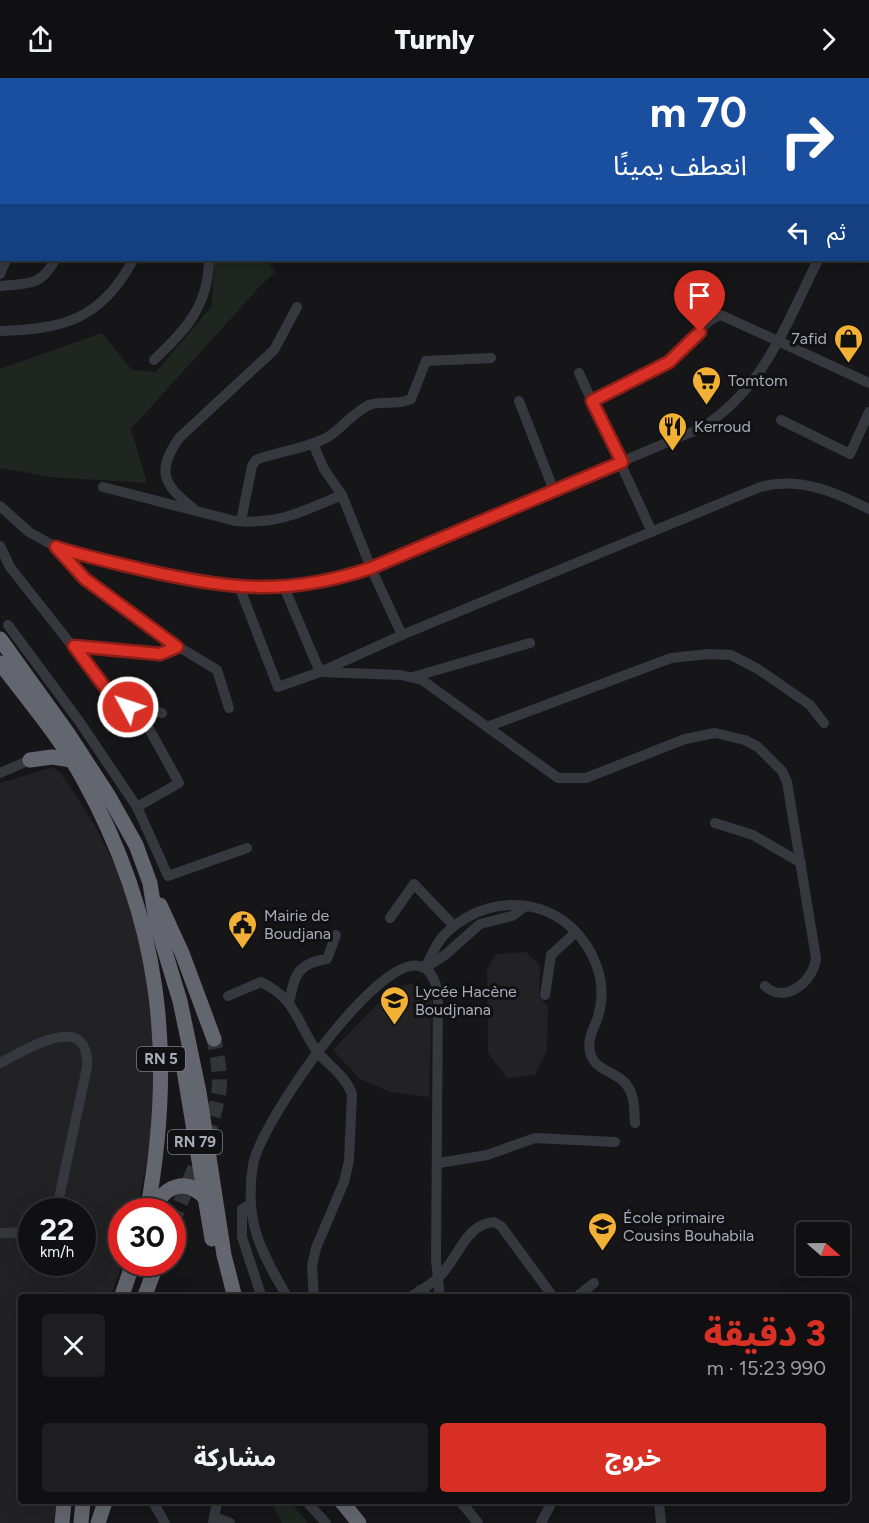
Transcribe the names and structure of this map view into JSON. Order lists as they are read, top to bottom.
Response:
{
  "streets": {
    "highway": ["RN 5", "RN 79"]
  },
  "crossings": [
    ["RN 5", "RN 79"]
  ],
  "places": {
    "shop": ["7afid"],
    "supermarket": ["Tomtom"],
    "restaurant": ["Kerroud"],
    "public building": ["Mairie de Boudjana"],
    "school or university": ["Lycée Hacène Boudjnana", "École primaire Cousins Bouhabila"]
  },
  "north": "right",
  "page": {
    "header": "Turnly",
    "turn": ["70 m", "انعطف يمينًا"],
    "then": "ثم",
    "speed": "22 km/h",
    "limit": "30",
    "heading": ["3 دقيقة", "990 m · 15:23"],
    "buttons": ["خروج", "مشاركة"]
  }
}
